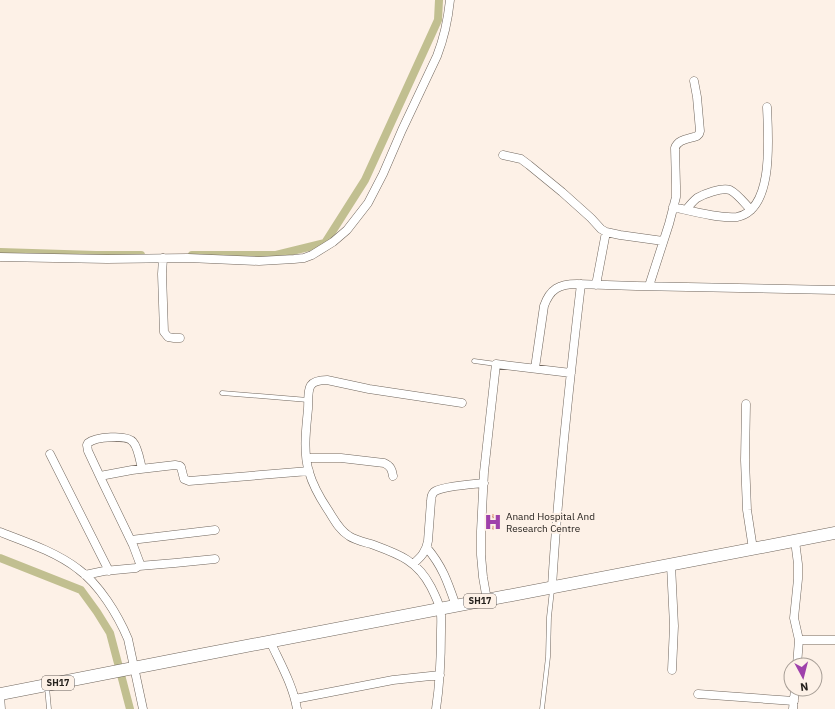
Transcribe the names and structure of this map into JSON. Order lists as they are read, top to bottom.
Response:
{
  "streets": {
    "main road": ["SH17"]
  },
  "places": {
    "hospital": ["Anand Hospital And Research Centre"]
  },
  "north": "bottom"
}
